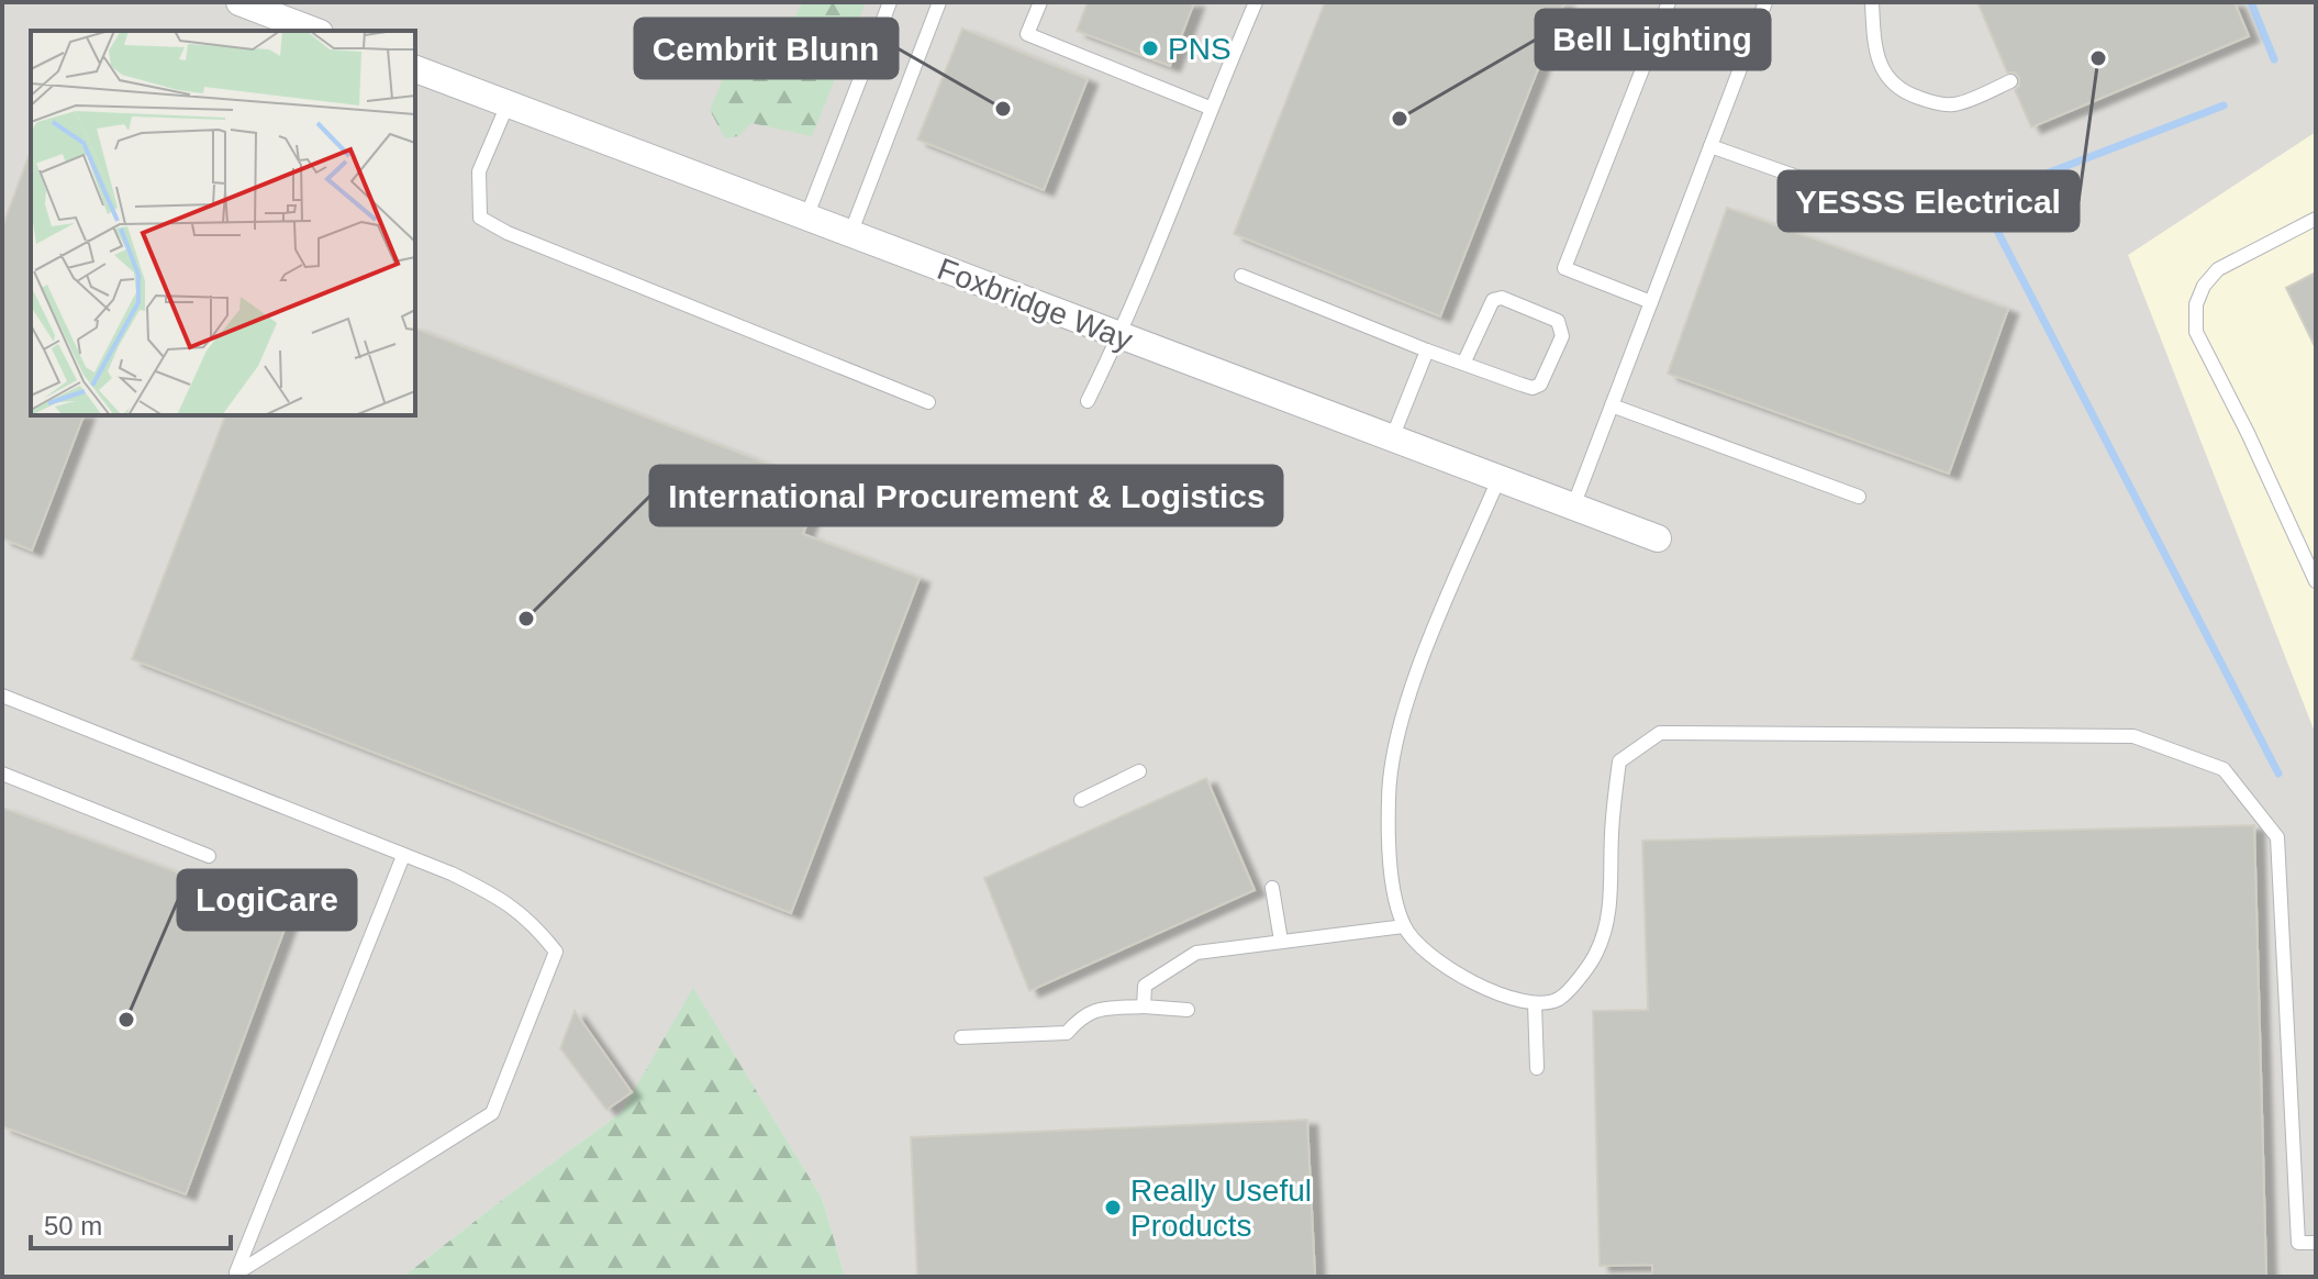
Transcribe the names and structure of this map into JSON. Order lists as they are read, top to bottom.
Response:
{
  "streets": {
    "street": ["Foxbridge Way"]
  },
  "places": [
    "PNS",
    "YESSS Electrical",
    "Cembrit Blunn",
    "Bell Lighting",
    "International Procurement & Logistics",
    "LogiCare",
    "Really Useful Products"
  ],
  "scale_bar": "50 m"
}
